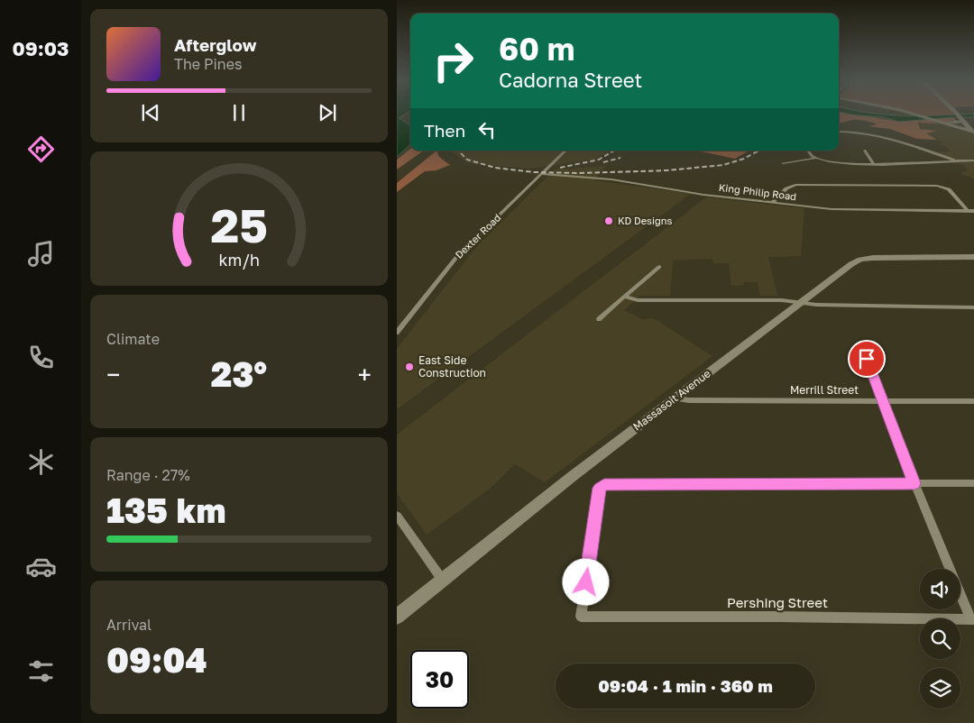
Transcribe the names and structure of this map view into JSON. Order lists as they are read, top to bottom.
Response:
{
  "streets": {
    "main road": ["Massasoit Avenue"],
    "street": [
      "King Philip Road",
      "Dexter Road",
      "Merrill Street",
      "Pershing Street"
    ]
  },
  "crossings": [
    ["King Philip Road", "Dexter Road"],
    ["Merrill Street", "Massasoit Avenue"]
  ],
  "places": ["KD Designs", "East Side Construction"],
  "page": {
    "tabs": "09:03",
    "turn": ["60 m", "Cadorna Street"],
    "song": ["Afterglow", "The Pines"],
    "then": "Then",
    "tile": [
      "Climate",
      ["Range · 27%", "135 km"],
      ["Arrival", "09:04"]
    ],
    "heat": ["−", "23°", "+"],
    "limit": "30",
    "trip": "09:04 · 1 min · 360 m",
    "gauge": ["25", "km/h"]
  }
}
